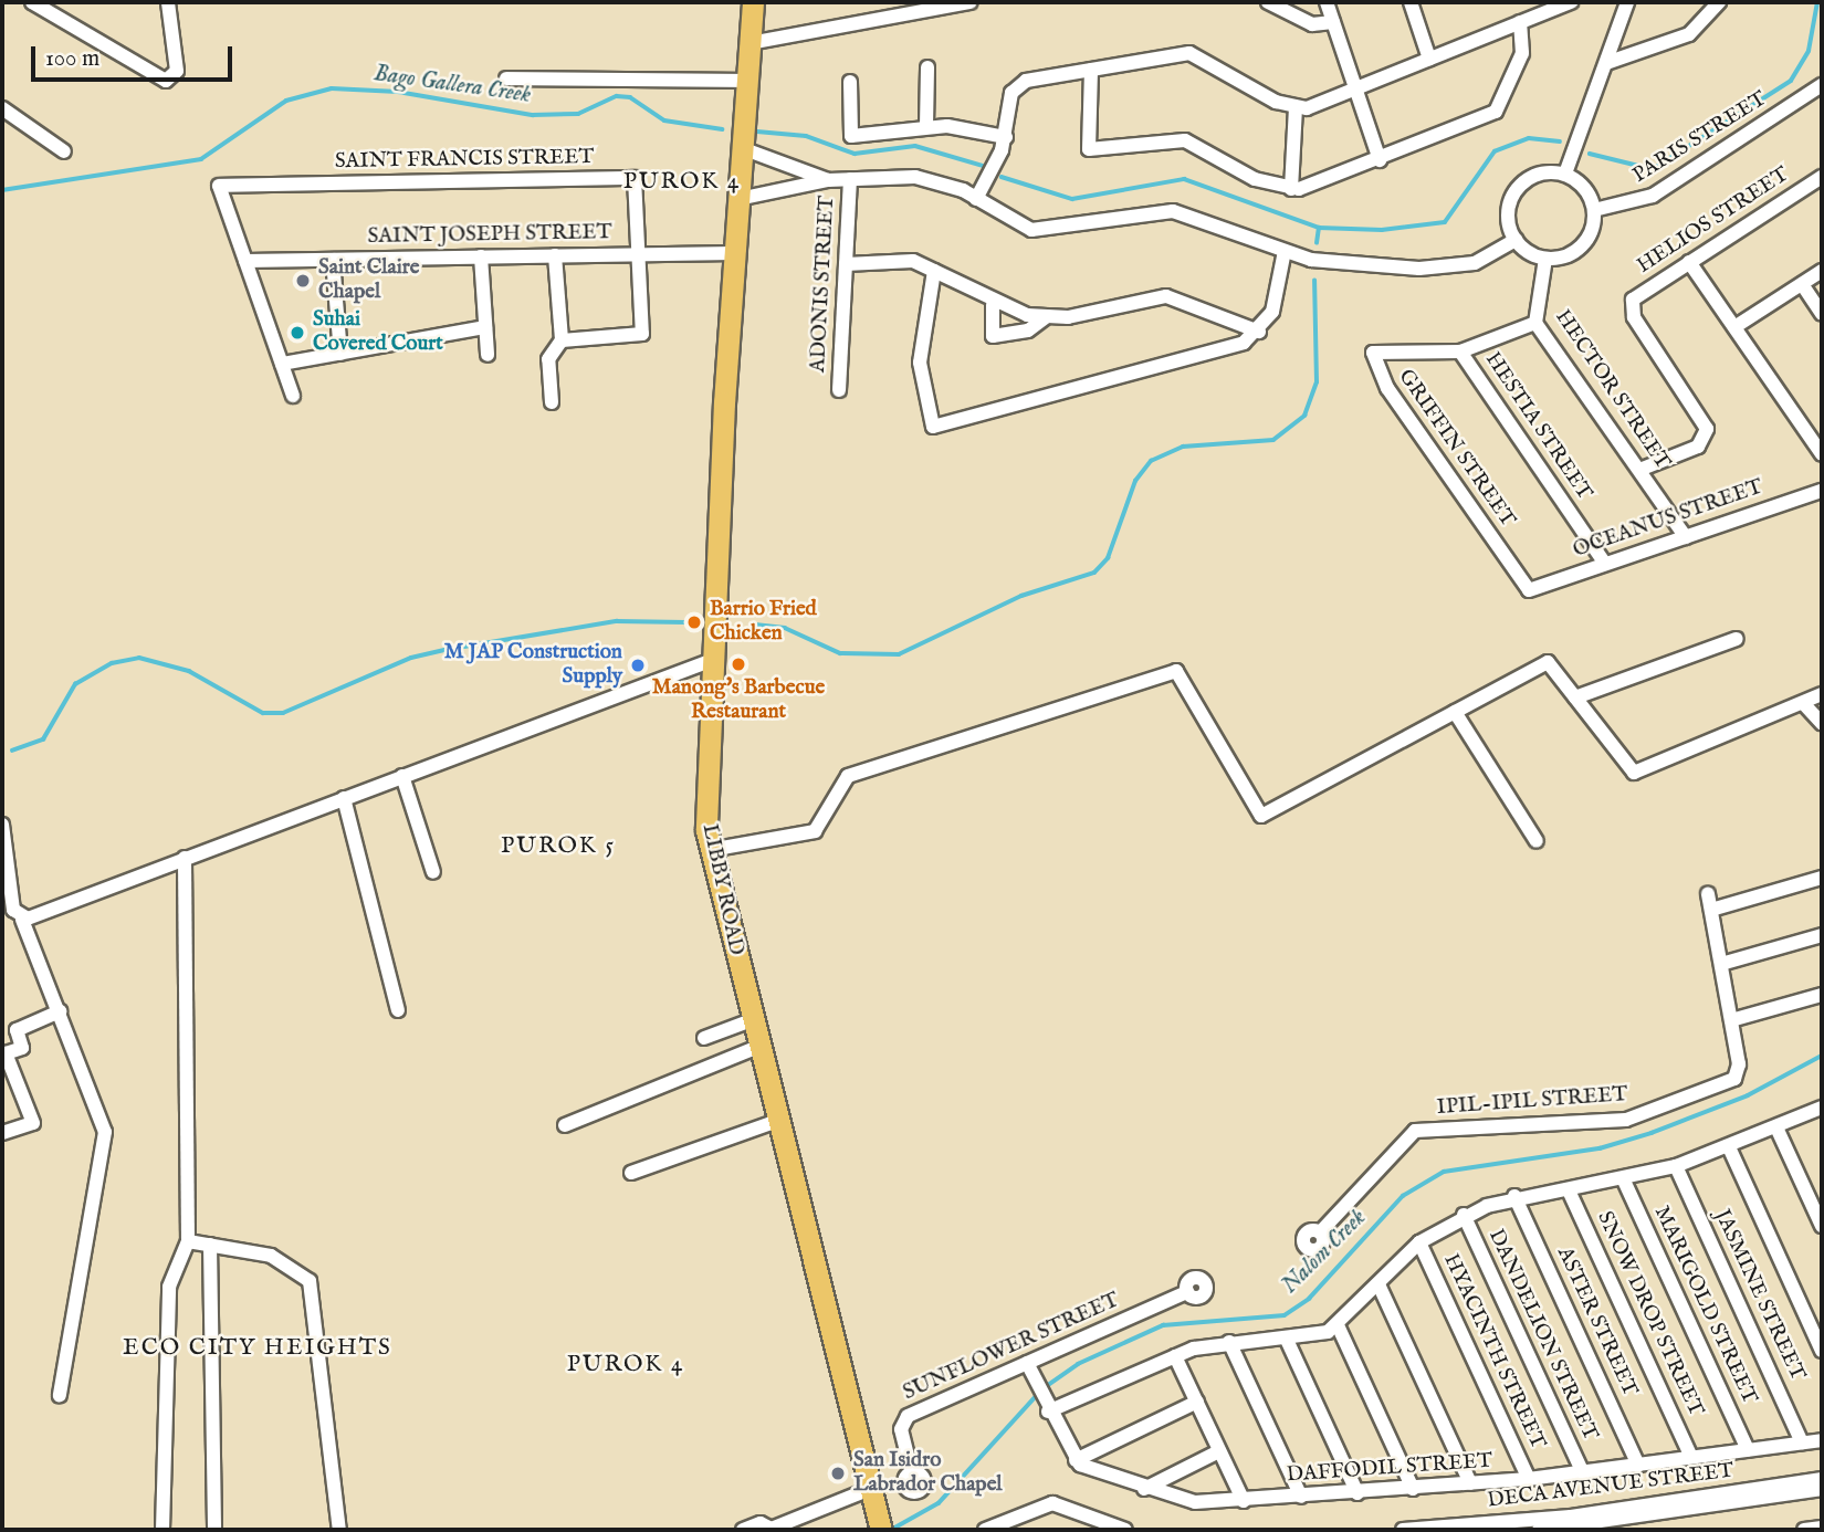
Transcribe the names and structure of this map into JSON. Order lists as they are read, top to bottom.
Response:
{
  "streets": {
    "main road": ["LIBBY ROAD"],
    "street": [
      "PARIS STREET",
      "SAINT FRANCIS STREET",
      "HELIOS STREET",
      "SAINT JOSEPH STREET",
      "ADONIS STREET",
      "HECTOR STREET",
      "HESTIA STREET",
      "GRIFFIN STREET",
      "OCEANUS STREET",
      "IPIL-IPIL STREET",
      "JASMINE STREET",
      "MARIGOLD STREET",
      "SNOW DROP STREET",
      "ASTER STREET",
      "DANDELION STREET",
      "SUNFLOWER STREET",
      "HYACINTH STREET",
      "DAFFODIL STREET",
      "DECA AVENUE STREET"
    ]
  },
  "crossings": [
    ["PARIS STREET", "HECTOR STREET"],
    ["SAINT FRANCIS STREET", "SAINT JOSEPH STREET"],
    ["HELIOS STREET", "HECTOR STREET"],
    ["SAINT JOSEPH STREET", "LIBBY ROAD"],
    ["HECTOR STREET", "GRIFFIN STREET"],
    ["HECTOR STREET", "OCEANUS STREET"],
    ["HESTIA STREET", "GRIFFIN STREET"],
    ["HESTIA STREET", "OCEANUS STREET"],
    ["GRIFFIN STREET", "OCEANUS STREET"],
    ["JASMINE STREET", "DAFFODIL STREET"],
    ["MARIGOLD STREET", "DAFFODIL STREET"],
    ["SNOW DROP STREET", "DAFFODIL STREET"],
    ["ASTER STREET", "DAFFODIL STREET"],
    ["DANDELION STREET", "DAFFODIL STREET"],
    ["HYACINTH STREET", "DAFFODIL STREET"]
  ],
  "districts": [
    "PUROK 4",
    "PUROK 5",
    "ECO CITY HEIGHTS",
    "PUROK 4"
  ],
  "water": ["Bago Gallera Creek", "Nalom Creek"],
  "places": [
    "Saint Claire Chapel",
    "Suhai Covered Court",
    "Barrio Fried Chicken",
    "Manong's Barbecue Restaurant",
    "M JAP Construction Supply",
    "San Isidro Labrador Chapel"
  ],
  "scale_bar": "100 m"
}
